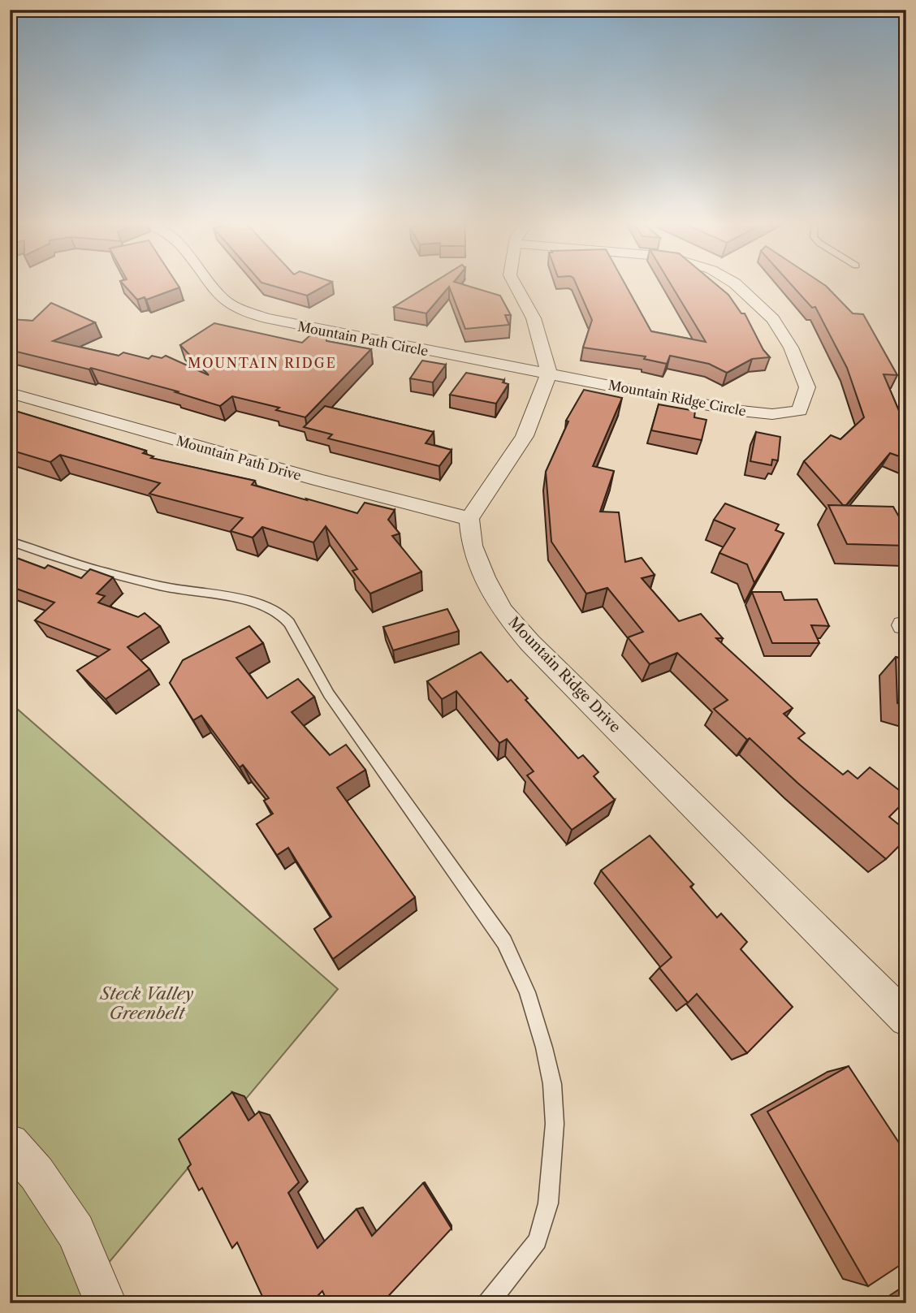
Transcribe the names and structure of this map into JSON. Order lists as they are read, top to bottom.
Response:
{
  "streets": {
    "street": [
      "Mountain Path Circle",
      "Mountain Ridge Circle",
      "Mountain Path Drive",
      "Mountain Ridge Drive"
    ]
  },
  "crossings": [
    ["Mountain Path Circle", "Mountain Ridge Circle"],
    ["Mountain Path Drive", "Mountain Ridge Drive"]
  ],
  "districts": ["MOUNTAIN RIDGE"],
  "parks": ["Steck Valley Greenbelt"]
}
